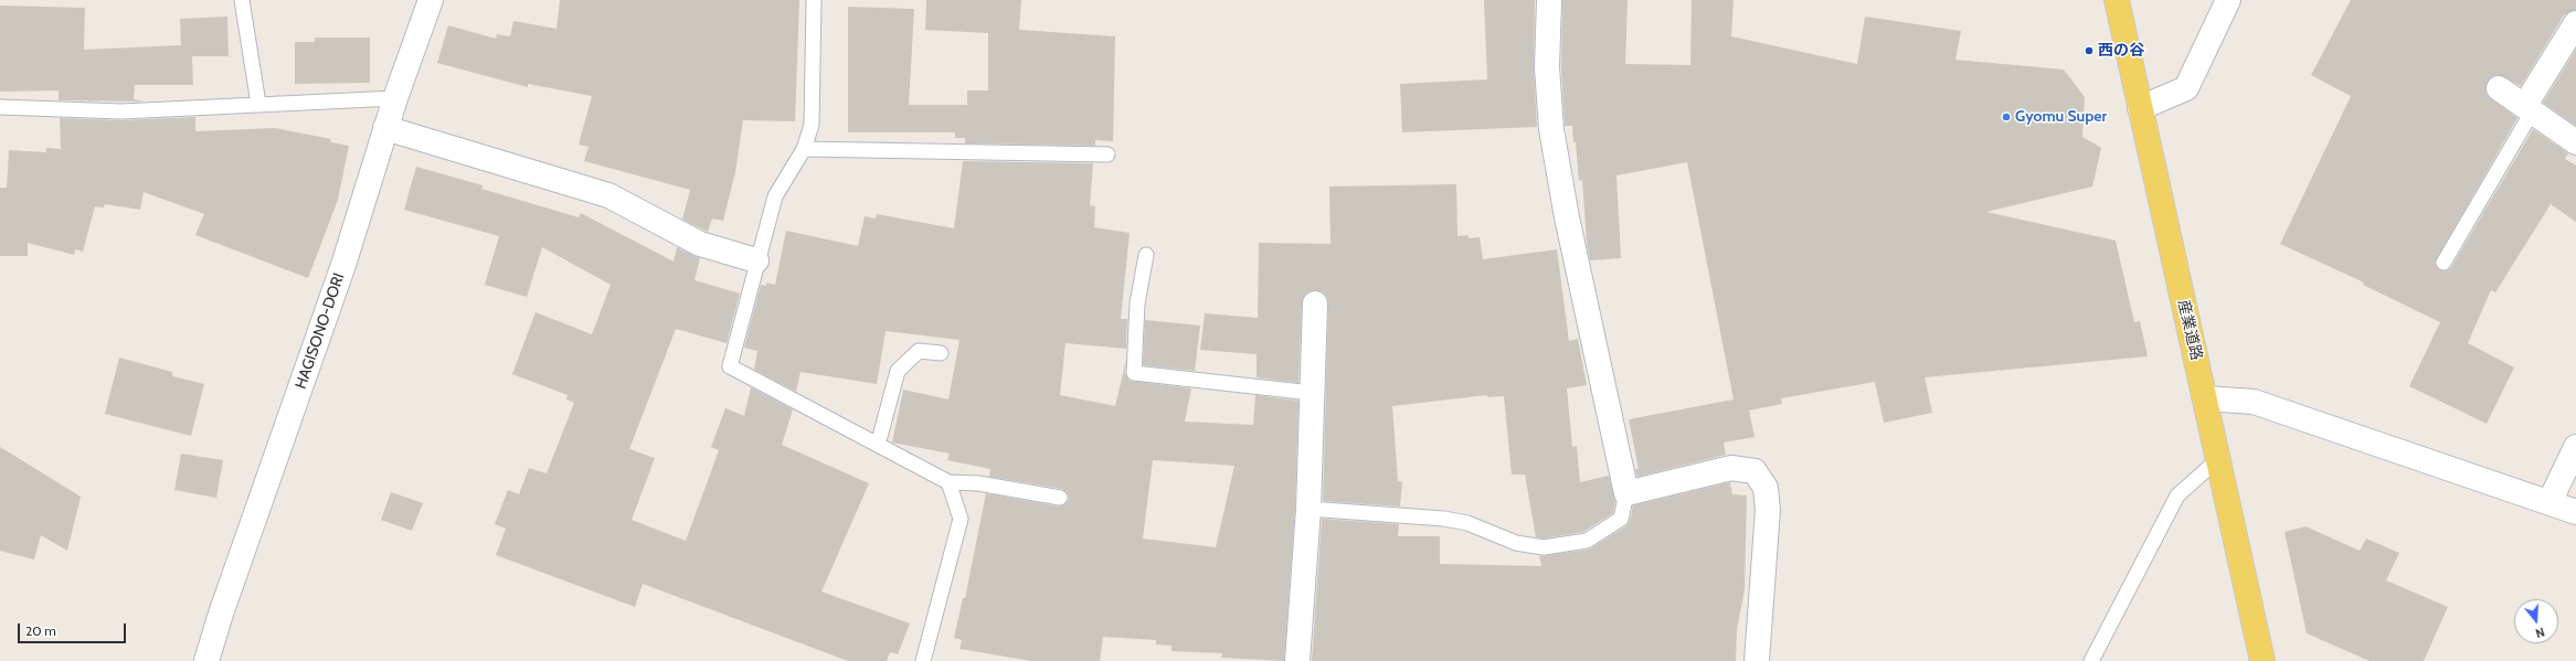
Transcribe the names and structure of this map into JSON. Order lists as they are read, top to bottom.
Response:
{
  "streets": {
    "main road": ["産業道路"],
    "street": ["HAGISONO-DORI"]
  },
  "places": ["西の谷", "Gyomu Super"],
  "scale_bar": "20 m",
  "north": "bottom"
}
